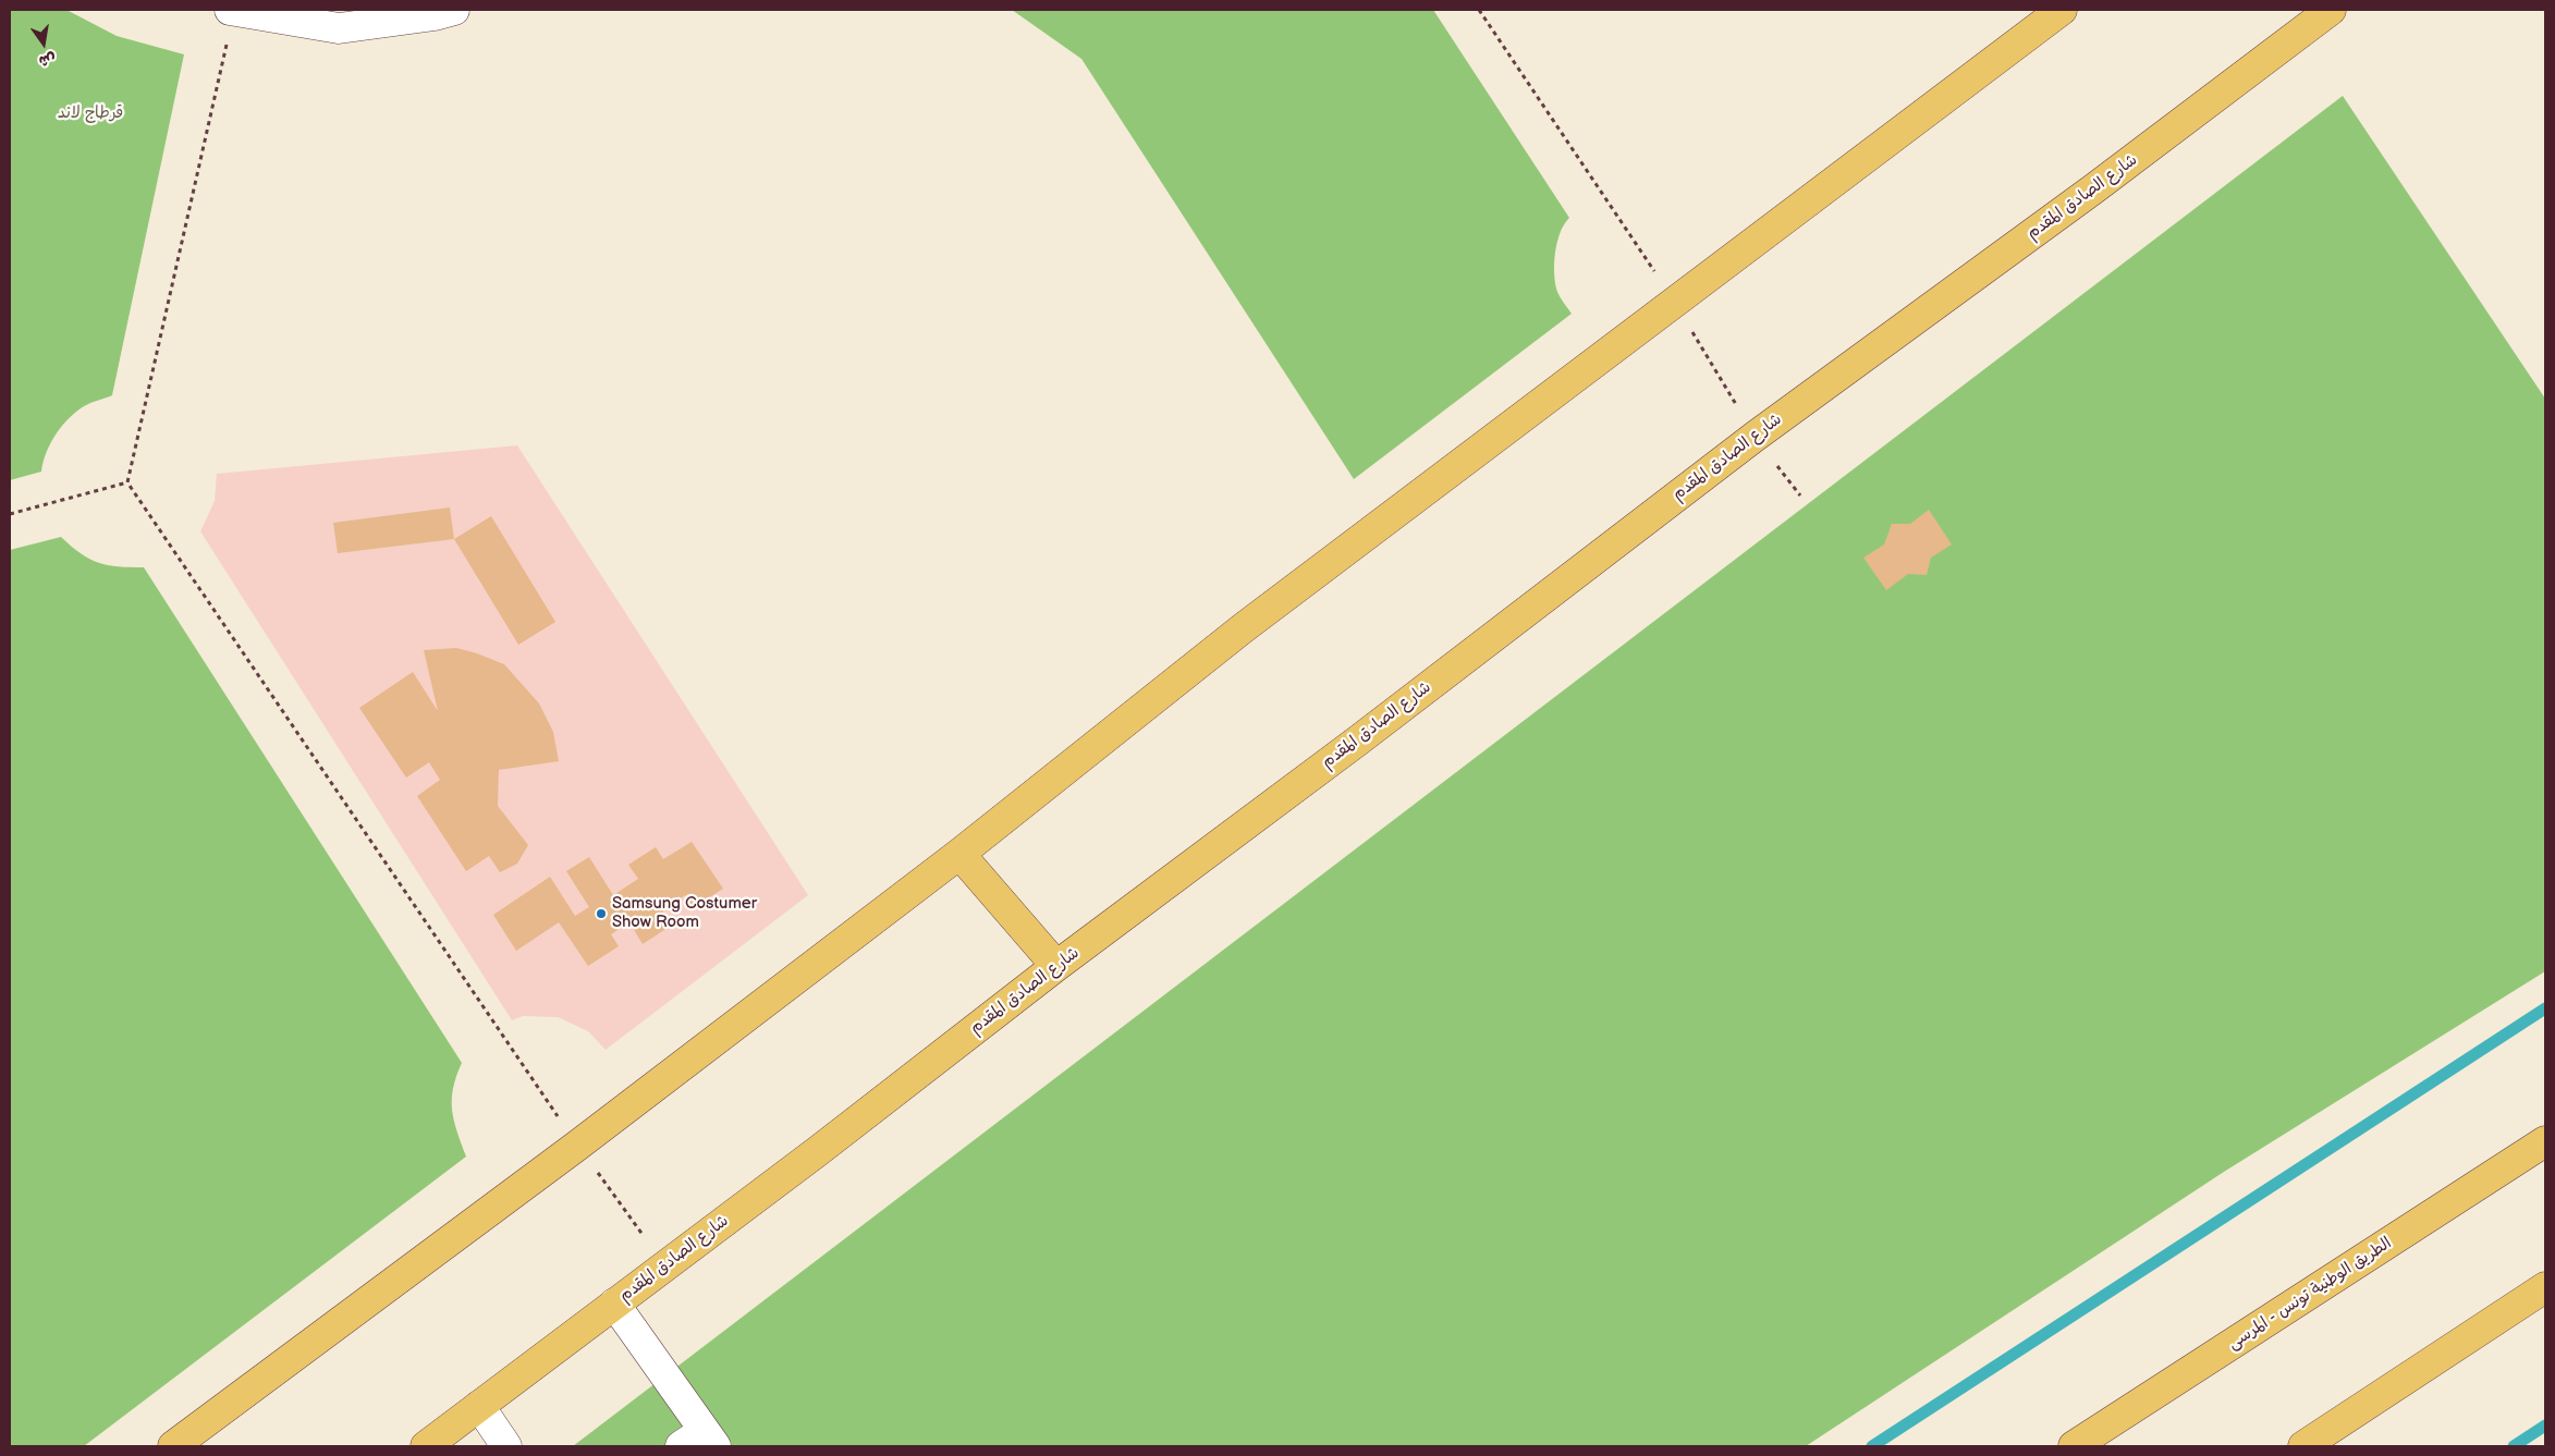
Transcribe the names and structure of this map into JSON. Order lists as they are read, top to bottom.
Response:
{
  "streets": {
    "main road": ["شارع الصادق المقدم", "الطريق الوطنية تونس - المرسى"]
  },
  "parks": ["قرطاج لاند"],
  "places": ["Samsung Costumer Show Room"],
  "north": "bottom"
}
